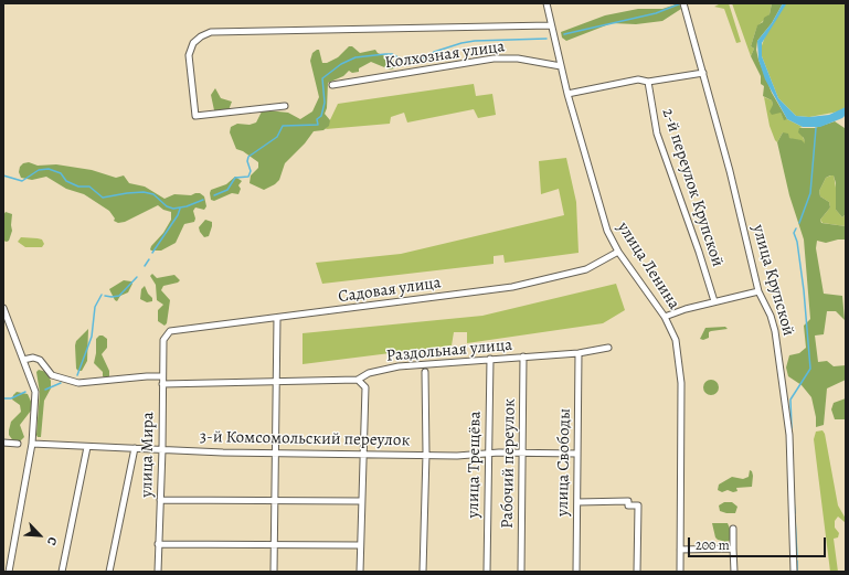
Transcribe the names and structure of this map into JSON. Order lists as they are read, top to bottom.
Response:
{
  "streets": {
    "street": [
      "Колхозная улица",
      "2-й переулок Крупской",
      "улица Ленина",
      "улица Крупской",
      "Садовая улица",
      "Раздольная улица",
      "3-й Комсомольский переулок",
      "улица Мира",
      "улица Свободы",
      "Рабочий переулок",
      "улица Трещёва"
    ]
  },
  "crossings": [
    ["Колхозная улица", "улица Ленина"],
    ["улица Ленина", "Садовая улица"],
    ["Садовая улица", "улица Мира"],
    ["Раздольная улица", "улица Мира"],
    ["Раздольная улица", "улица Свободы"],
    ["Раздольная улица", "Рабочий переулок"],
    ["Раздольная улица", "улица Трещёва"],
    ["3-й Комсомольский переулок", "улица Мира"],
    ["3-й Комсомольский переулок", "улица Свободы"],
    ["3-й Комсомольский переулок", "Рабочий переулок"],
    ["3-й Комсомольский переулок", "улица Трещёва"]
  ],
  "scale_bar": "200 m",
  "north": "bottom right"
}
